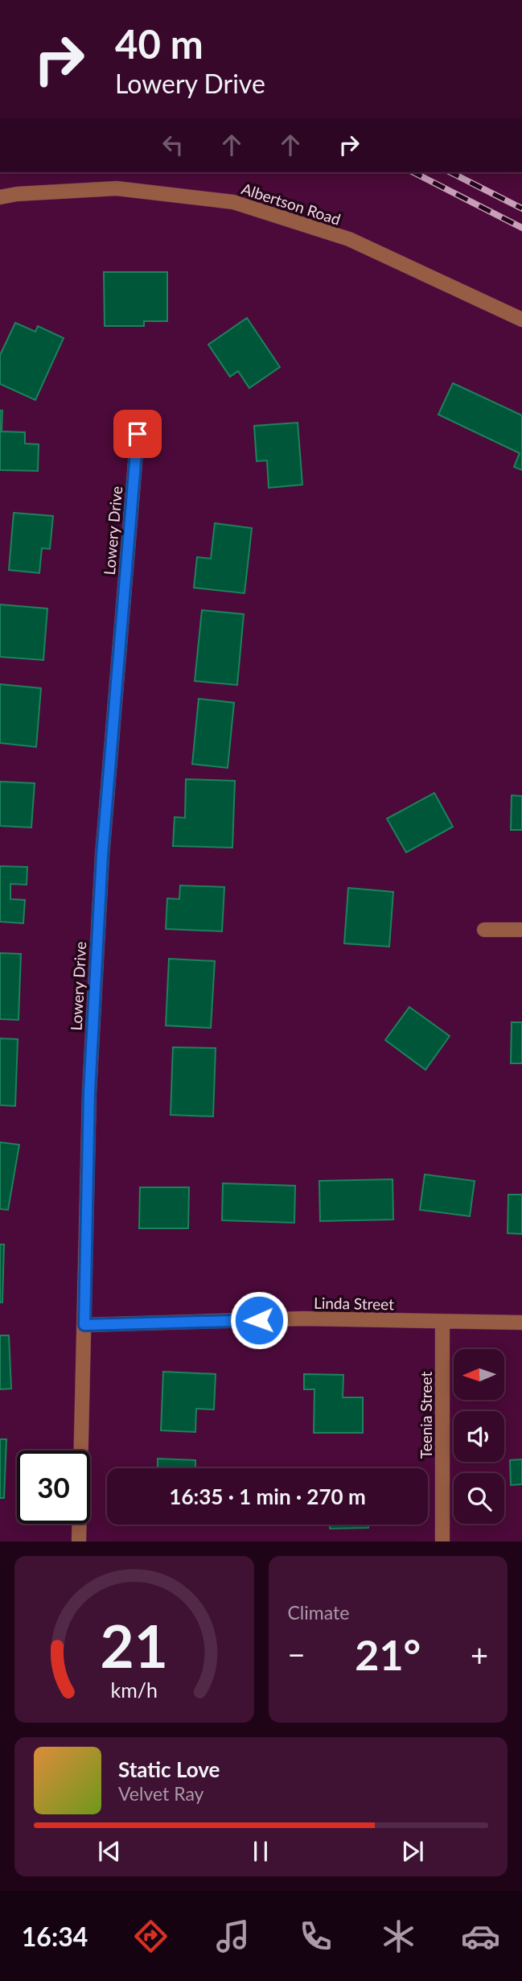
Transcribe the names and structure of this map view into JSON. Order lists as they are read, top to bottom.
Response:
{
  "streets": {
    "street": [
      "Albertson Road",
      "Lowery Drive",
      "Linda Street",
      "Teenia Street"
    ]
  },
  "crossings": [
    ["Lowery Drive", "Linda Street"],
    ["Linda Street", "Teenia Street"]
  ],
  "north": "left",
  "page": {
    "turn": ["40 m", "Lowery Drive"],
    "limit": "30",
    "trip": "16:35 · 1 min · 270 m",
    "tile": "Climate",
    "heat": ["−", "21°", "+"],
    "song": ["Static Love", "Velvet Ray"],
    "tabs": "16:34",
    "gauge": ["21", "km/h"]
  }
}
